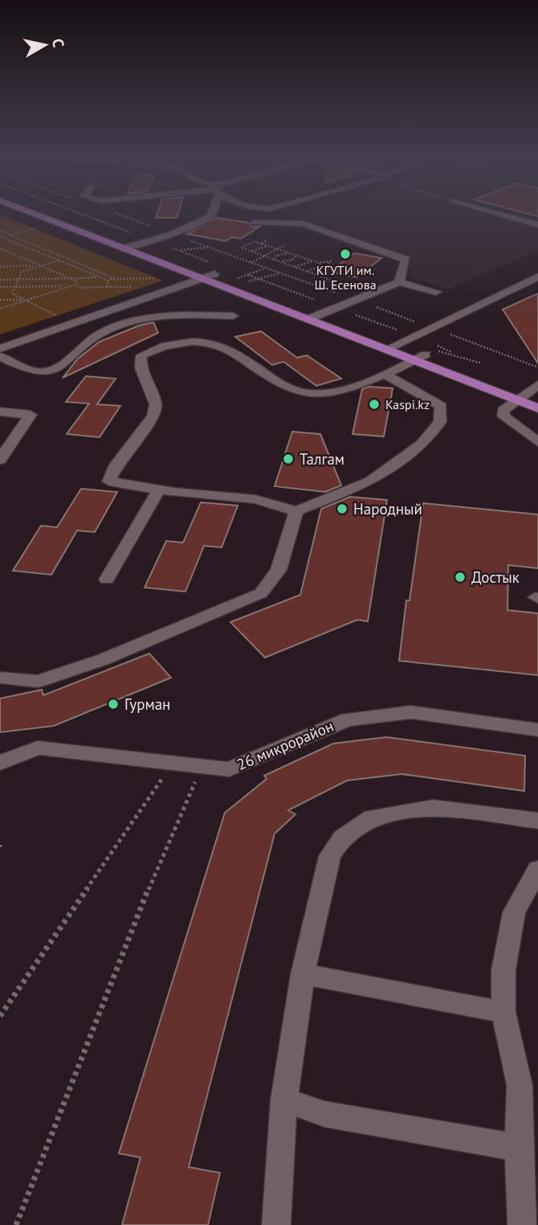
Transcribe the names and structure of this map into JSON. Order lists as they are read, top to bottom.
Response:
{
  "streets": {
    "street": ["26 микрорайон"]
  },
  "places": [
    "КГУТИ им. Ш. Есенова",
    "Kaspi.kz",
    "Талгам",
    "Народный",
    "Достык",
    "Гурман"
  ],
  "north": "right"
}
